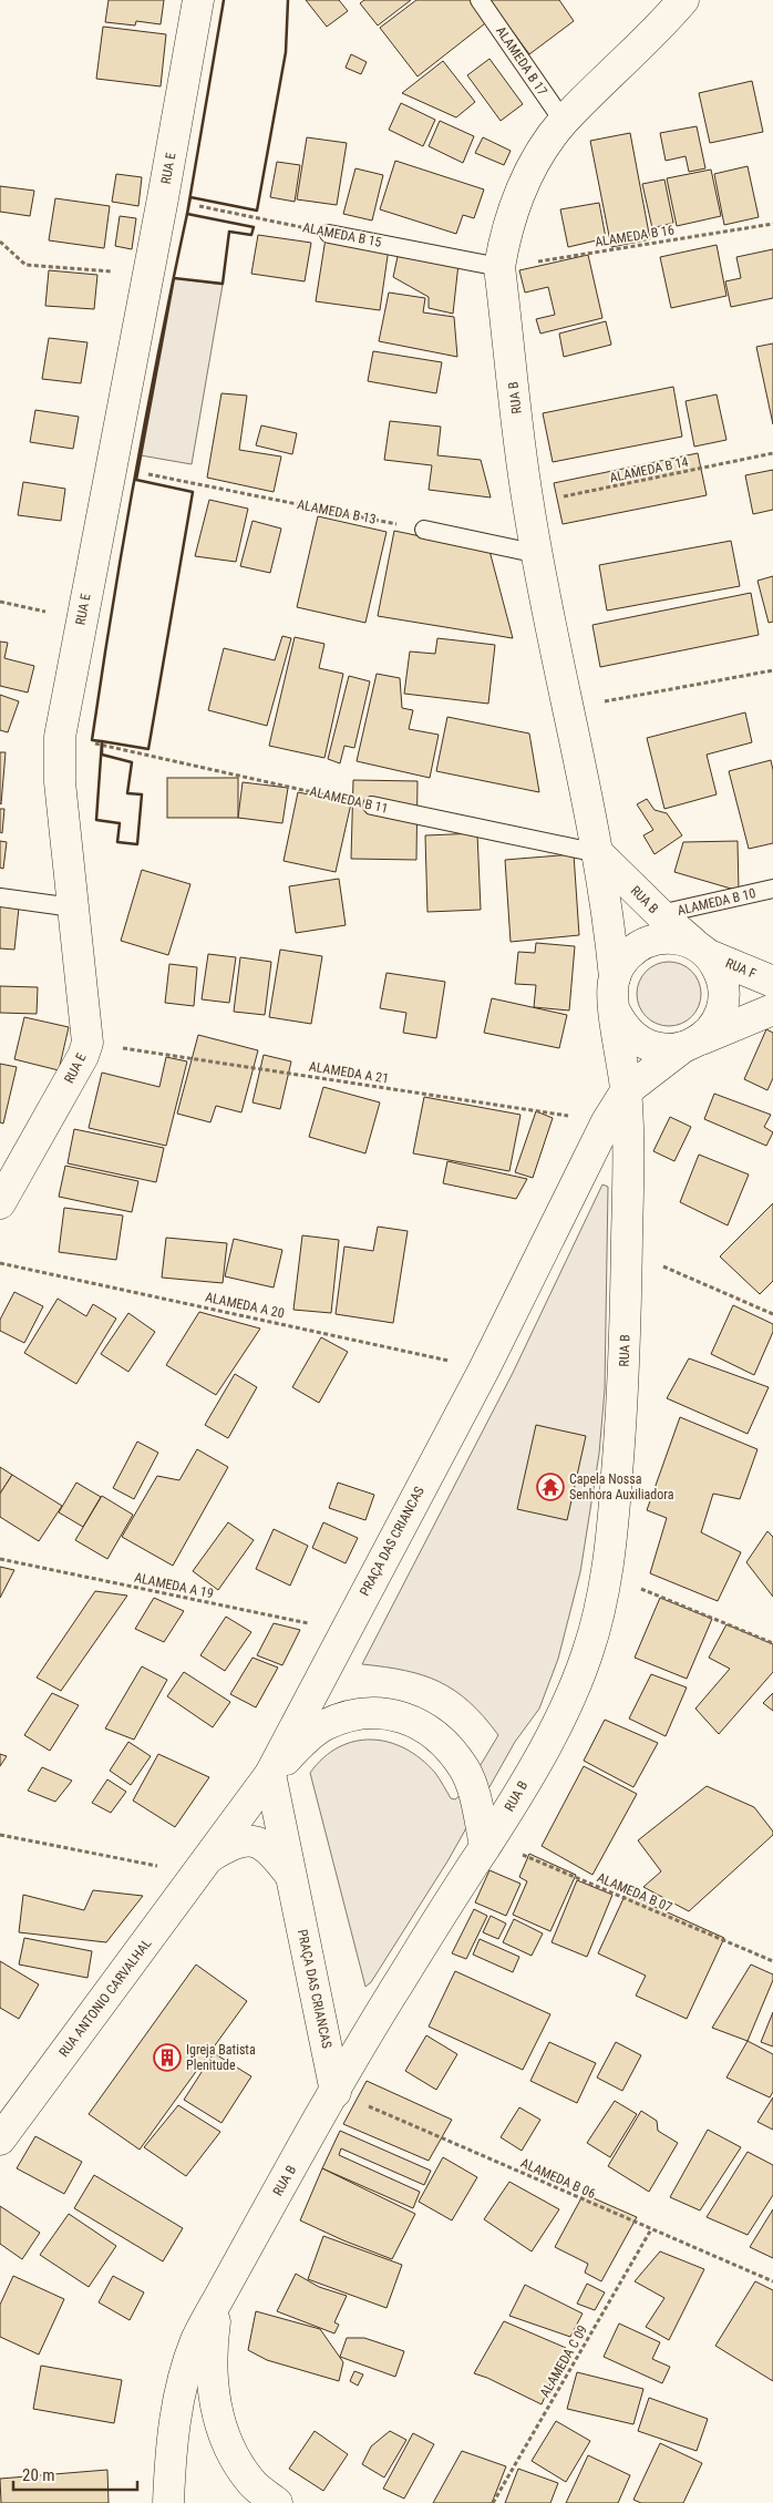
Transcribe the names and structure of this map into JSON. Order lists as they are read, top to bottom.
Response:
{
  "streets": {
    "street": [
      "RUA E",
      "RUA B",
      "RUA F",
      "PRAÇA DAS CRIANCAS",
      "RUA ANTONIO CARVALHAL"
    ],
    "lane": [
      "ALAMEDA B 17",
      "ALAMEDA B 15",
      "ALAMEDA B 11",
      "ALAMEDA B 10"
    ],
    "path": [
      "ALAMEDA B 16",
      "ALAMEDA B 14",
      "ALAMEDA B 13",
      "ALAMEDA A 21",
      "ALAMEDA A 20",
      "ALAMEDA A 19",
      "ALAMEDA B 07",
      "ALAMEDA B 06",
      "ALAMEDA C 09"
    ]
  },
  "crossings": [
    ["ALAMEDA B 17", "RUA B"],
    ["RUA E", "ALAMEDA A 21"],
    ["ALAMEDA B 15", "ALAMEDA B 16"],
    ["ALAMEDA B 15", "RUA B"],
    ["ALAMEDA B 16", "RUA B"],
    ["RUA B", "ALAMEDA B 14"],
    ["RUA B", "ALAMEDA B 11"],
    ["RUA B", "ALAMEDA B 10"],
    ["RUA B", "RUA F"],
    ["RUA B", "PRAÇA DAS CRIANCAS"],
    ["RUA B", "ALAMEDA B 07"],
    ["RUA B", "ALAMEDA B 06"],
    ["ALAMEDA A 21", "PRAÇA DAS CRIANCAS"],
    ["ALAMEDA A 20", "PRAÇA DAS CRIANCAS"],
    ["PRAÇA DAS CRIANCAS", "ALAMEDA A 19"],
    ["PRAÇA DAS CRIANCAS", "RUA ANTONIO CARVALHAL"],
    ["PRAÇA DAS CRIANCAS", "ALAMEDA B 06"],
    ["ALAMEDA B 06", "ALAMEDA C 09"]
  ],
  "places": {
    "temple": ["Capela Nossa Senhora Auxiliadora"],
    "building": ["Igreja Batista Plenitude"]
  },
  "scale_bar": "20 m"
}
